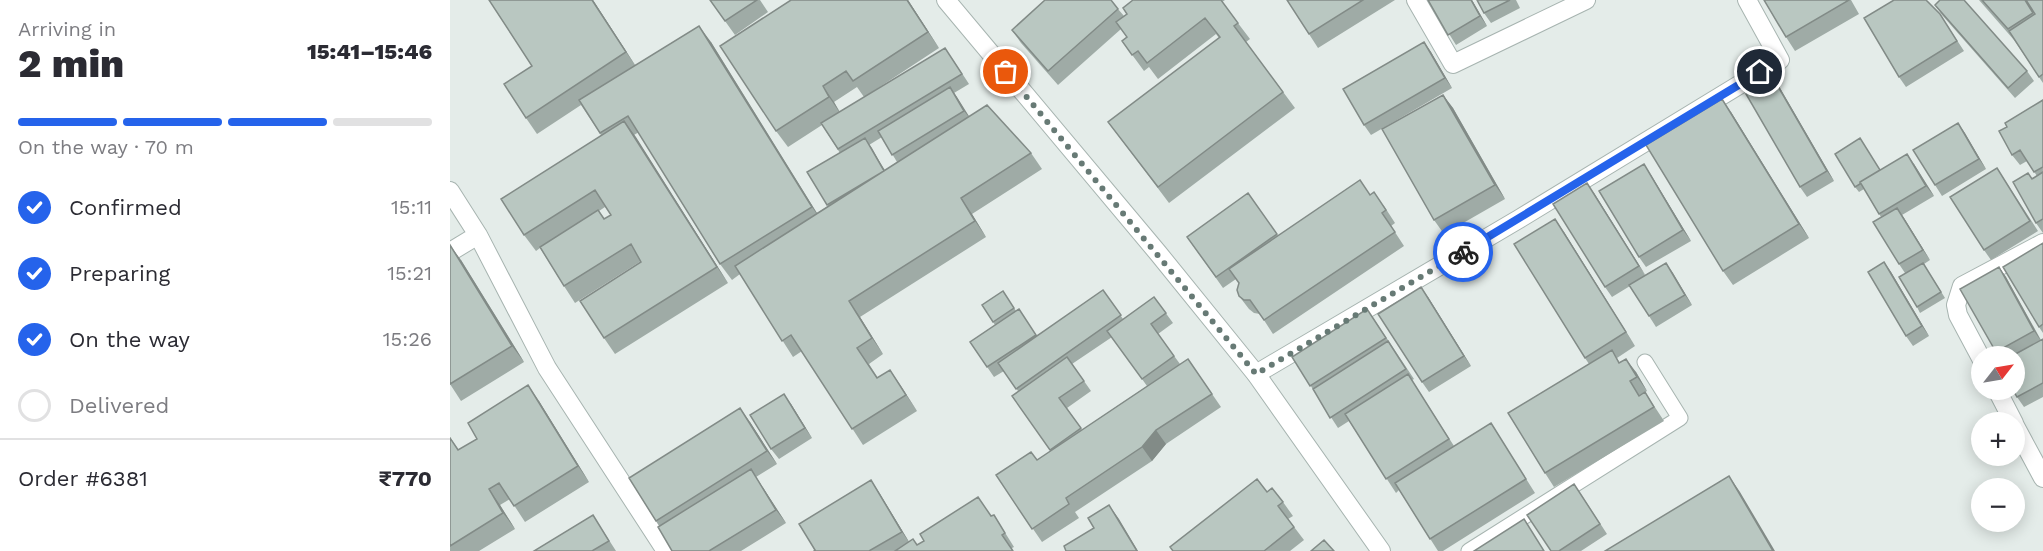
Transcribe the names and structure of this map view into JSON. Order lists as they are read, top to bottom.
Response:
{
  "north": "top right",
  "page": {
    "heading": ["2 min", "Arriving in", "15:41–15:46"],
    "panel": ["Order #6381", "₹770"],
    "bar": "On the way · 70 m",
    "list": [
      ["Confirmed", "15:11"],
      ["Preparing", "15:21"],
      ["On the way", "15:26"],
      "Delivered"
    ],
    "map_buttons": ["+", "−"]
  }
}
